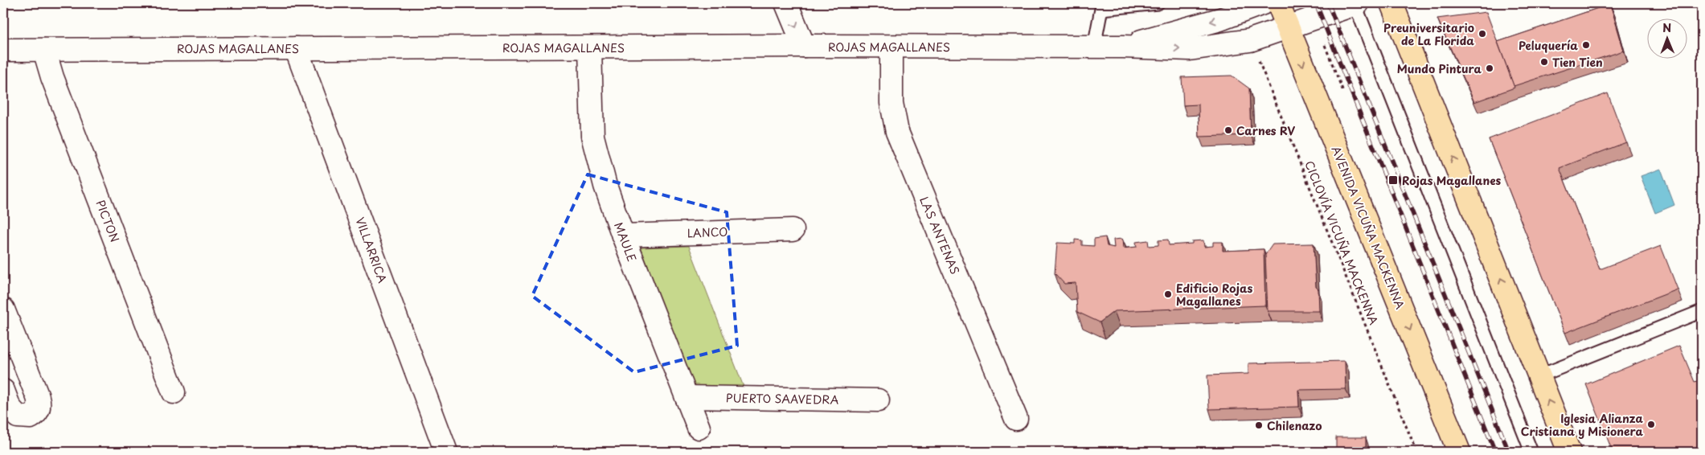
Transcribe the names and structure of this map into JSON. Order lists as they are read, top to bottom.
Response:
{
  "streets": {
    "main road": ["AVENIDA VICUÑA MACKENNA"],
    "street": [
      "ROJAS MAGALLANES",
      "PICTON",
      "LANCO",
      "LAS ANTENAS",
      "MAULE",
      "VILLARRICA",
      "PUERTO SAAVEDRA"
    ],
    "path": ["CICLOVÍA VICUÑA MACKENNA"]
  },
  "crossings": [
    ["ROJAS MAGALLANES", "PICTON"],
    ["ROJAS MAGALLANES", "AVENIDA VICUÑA MACKENNA"],
    ["ROJAS MAGALLANES", "LAS ANTENAS"],
    ["ROJAS MAGALLANES", "MAULE"],
    ["ROJAS MAGALLANES", "CICLOVÍA VICUÑA MACKENNA"],
    ["ROJAS MAGALLANES", "VILLARRICA"],
    ["LANCO", "MAULE"],
    ["MAULE", "PUERTO SAAVEDRA"]
  ],
  "places": {
    "other": [
      "Preuniversitario de La Florida",
      "Peluquería",
      "Tien Tien",
      "Mundo Pintura",
      "Carnes RV",
      "Edificio Rojas Magallanes",
      "Iglesia Alianza Cristiana y Misionera",
      "Chilenazo"
    ],
    "transit": ["Rojas Magallanes"]
  },
  "north": "top"
}
